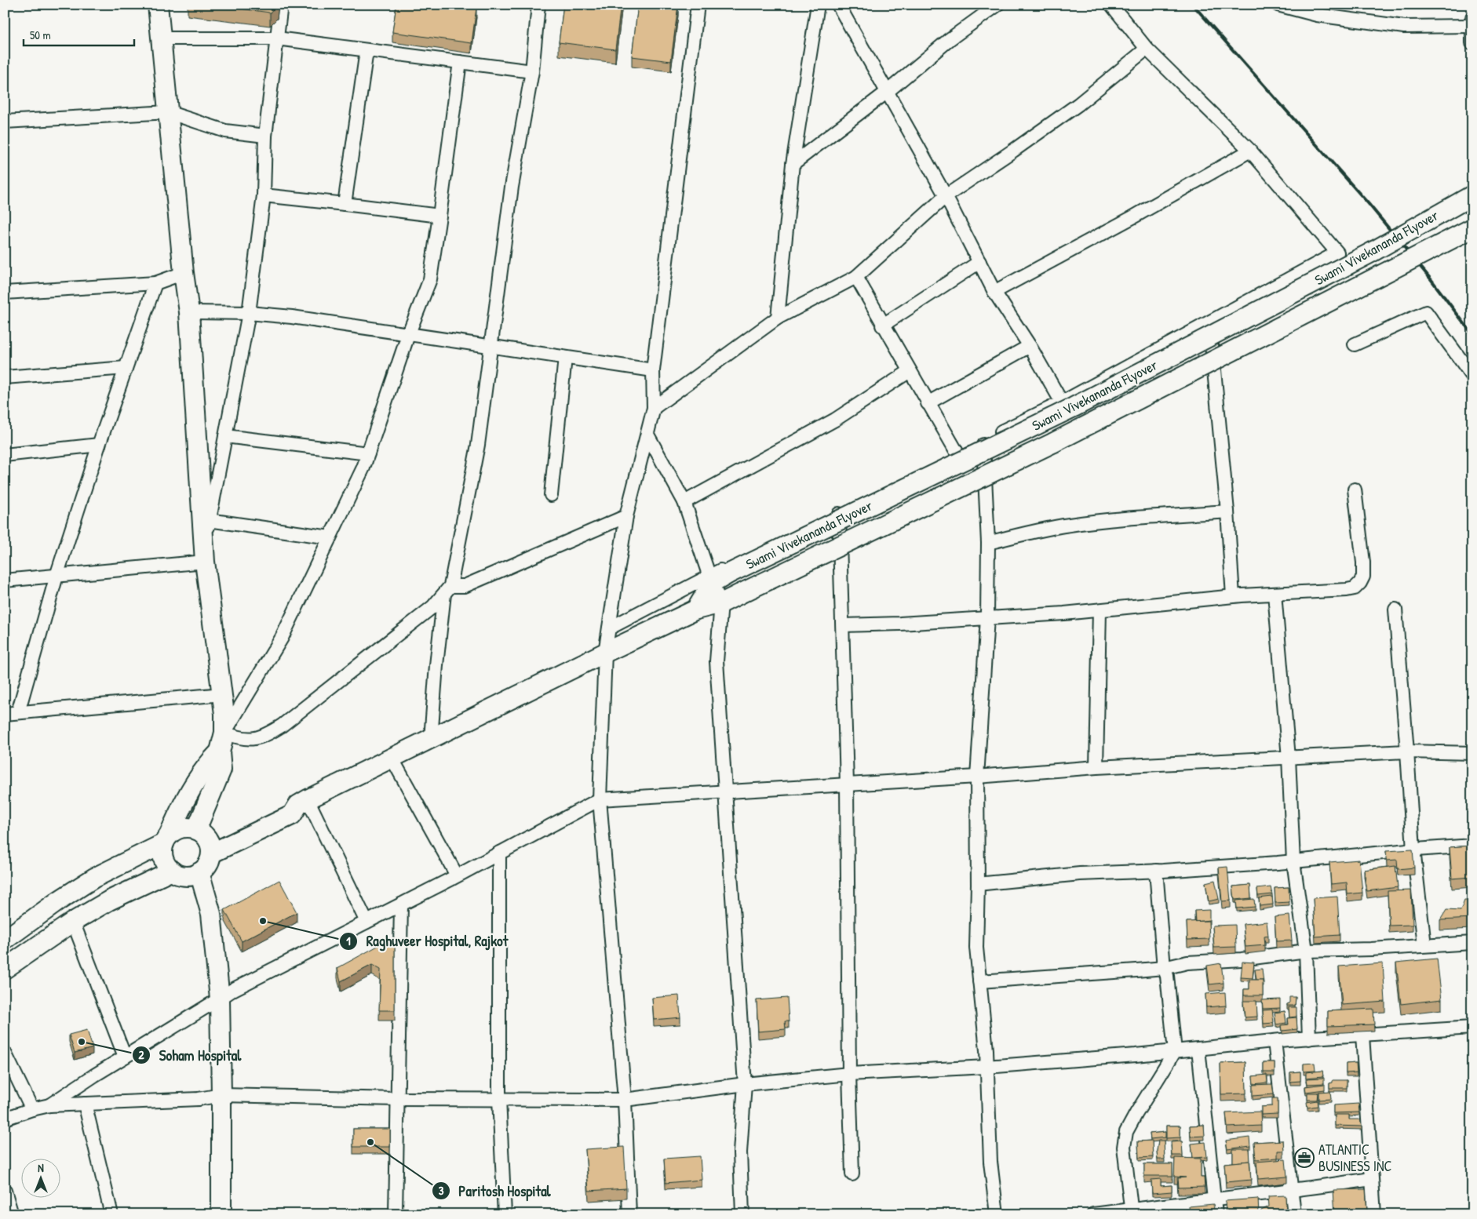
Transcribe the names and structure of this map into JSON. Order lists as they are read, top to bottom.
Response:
{
  "streets": {
    "main road": ["Swami Vivekananda Flyover"]
  },
  "places": {
    "other": ["Raghuveer Hospital, Rajkot", "Soham Hospital", "Paritosh Hospital"],
    "office": ["ATLANTIC BUSINESS INC"]
  },
  "scale_bar": "50 m",
  "north": "top"
}
